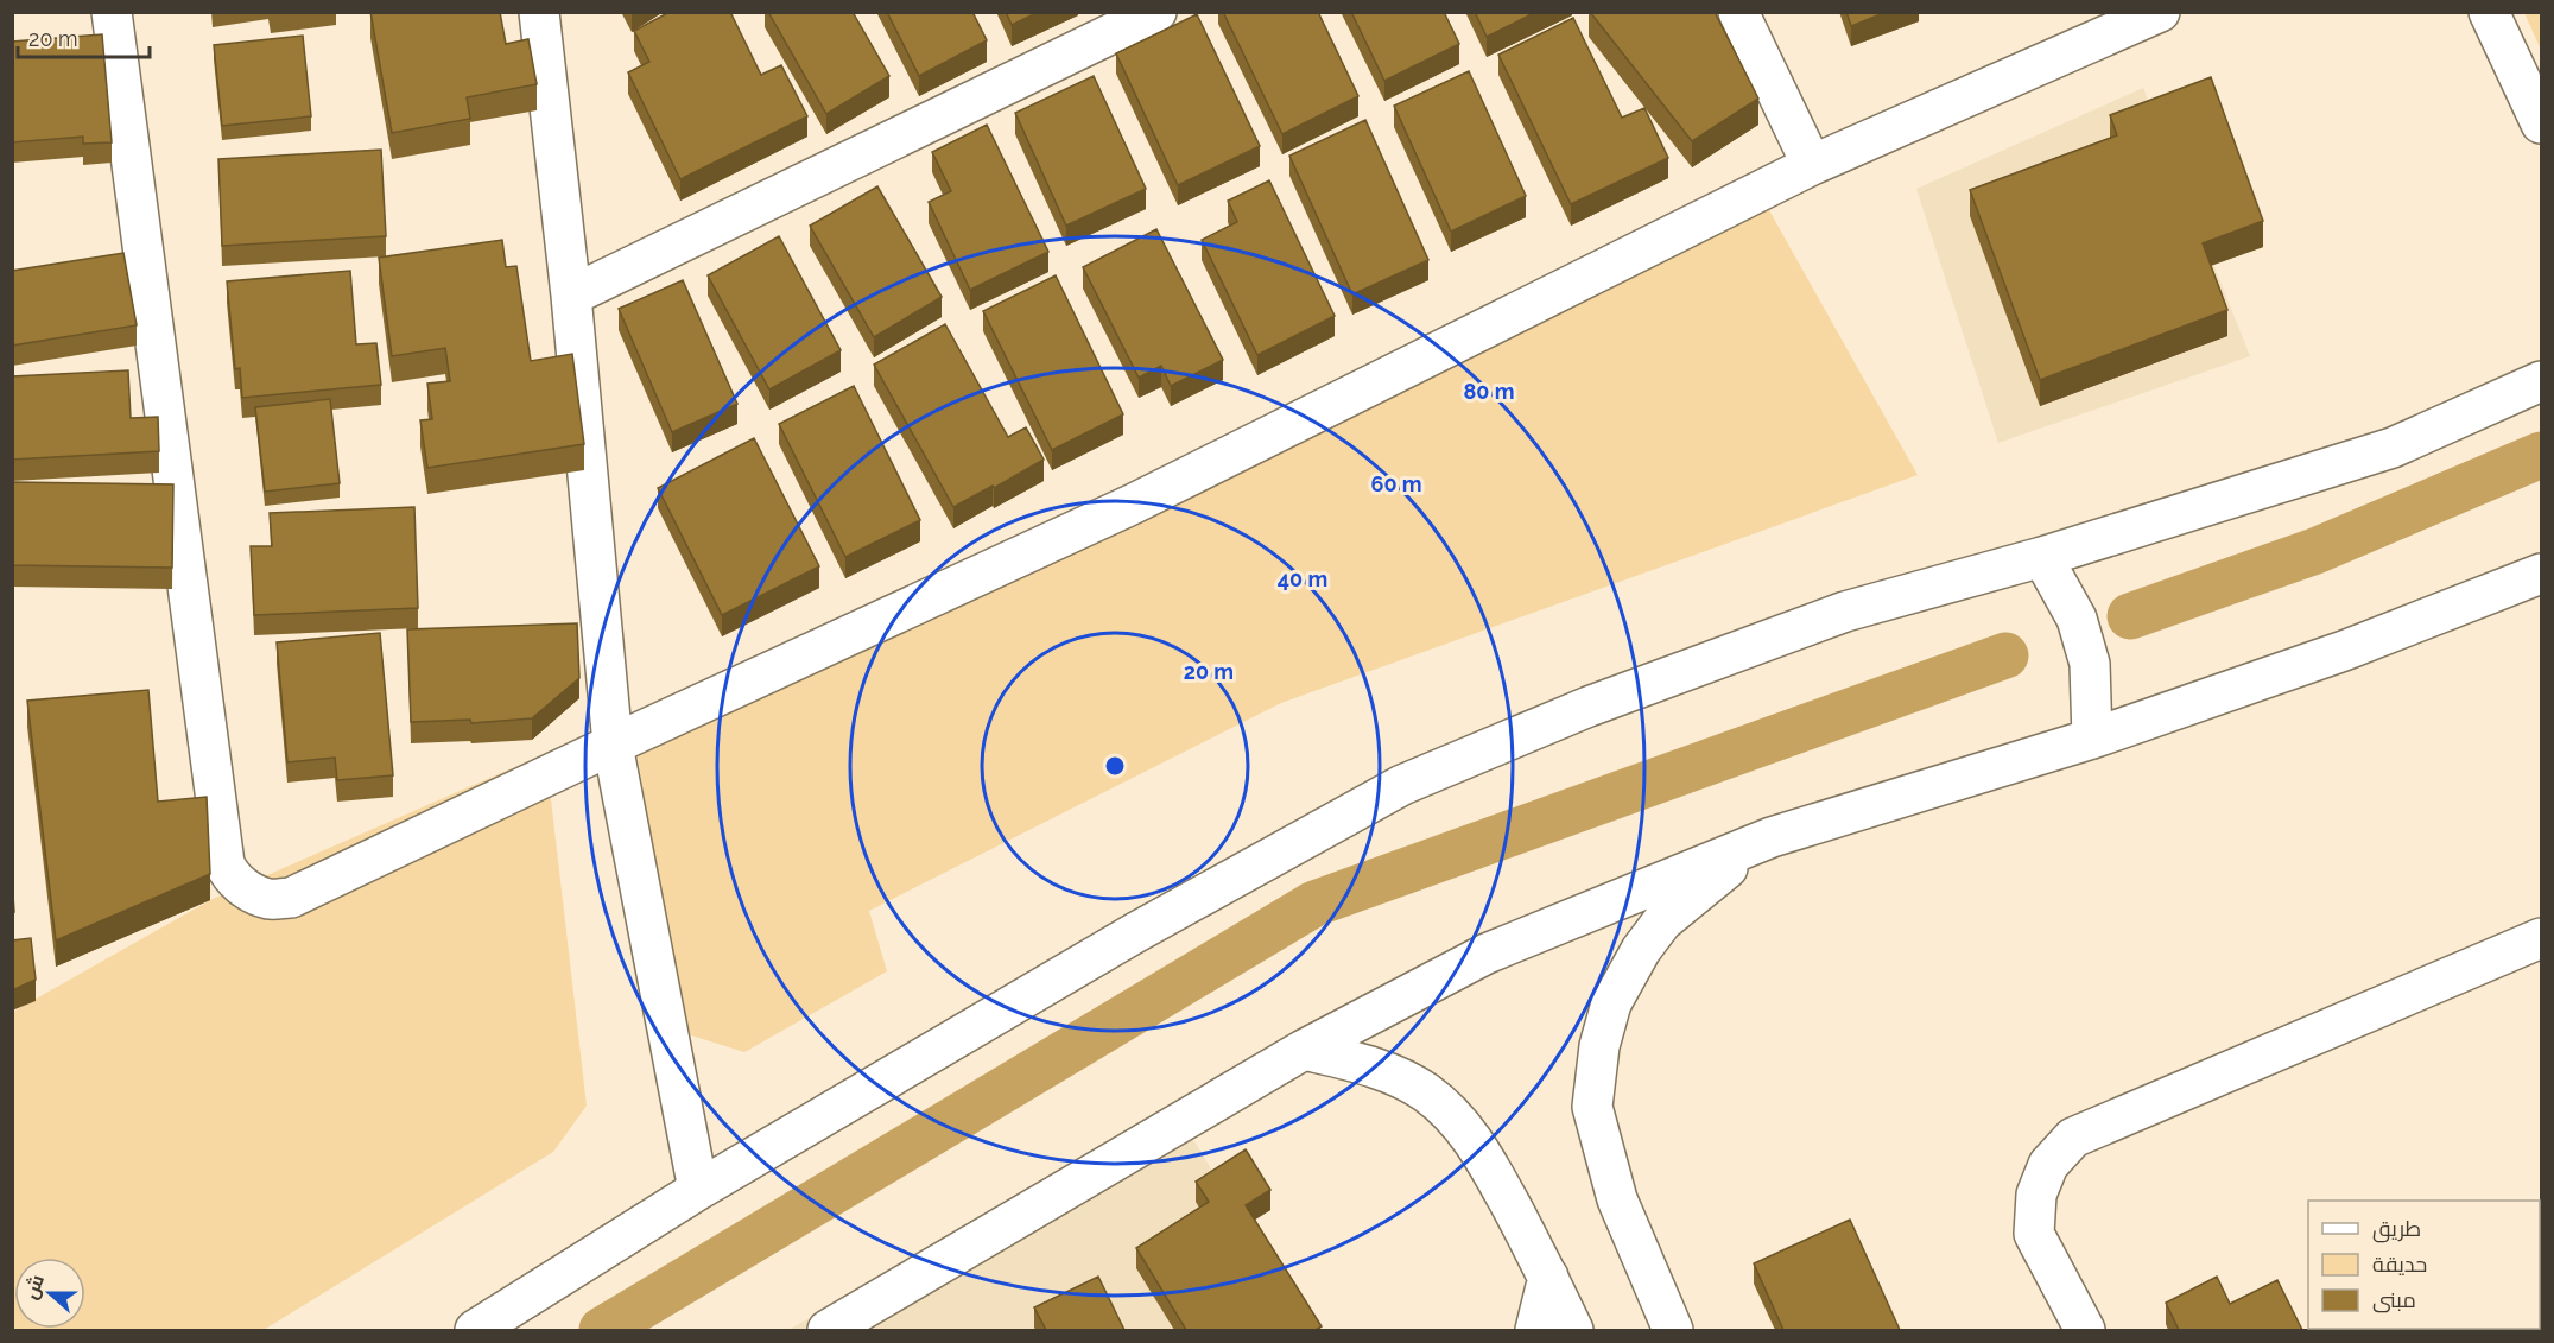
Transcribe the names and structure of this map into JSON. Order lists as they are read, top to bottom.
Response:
{
  "legend": ["طريق", "حديقة", "مبنى"],
  "scale_bar": "20 m",
  "north": "left",
  "rings": [
    "80 m",
    "60 m",
    "40 m",
    "20 m"
  ]
}
